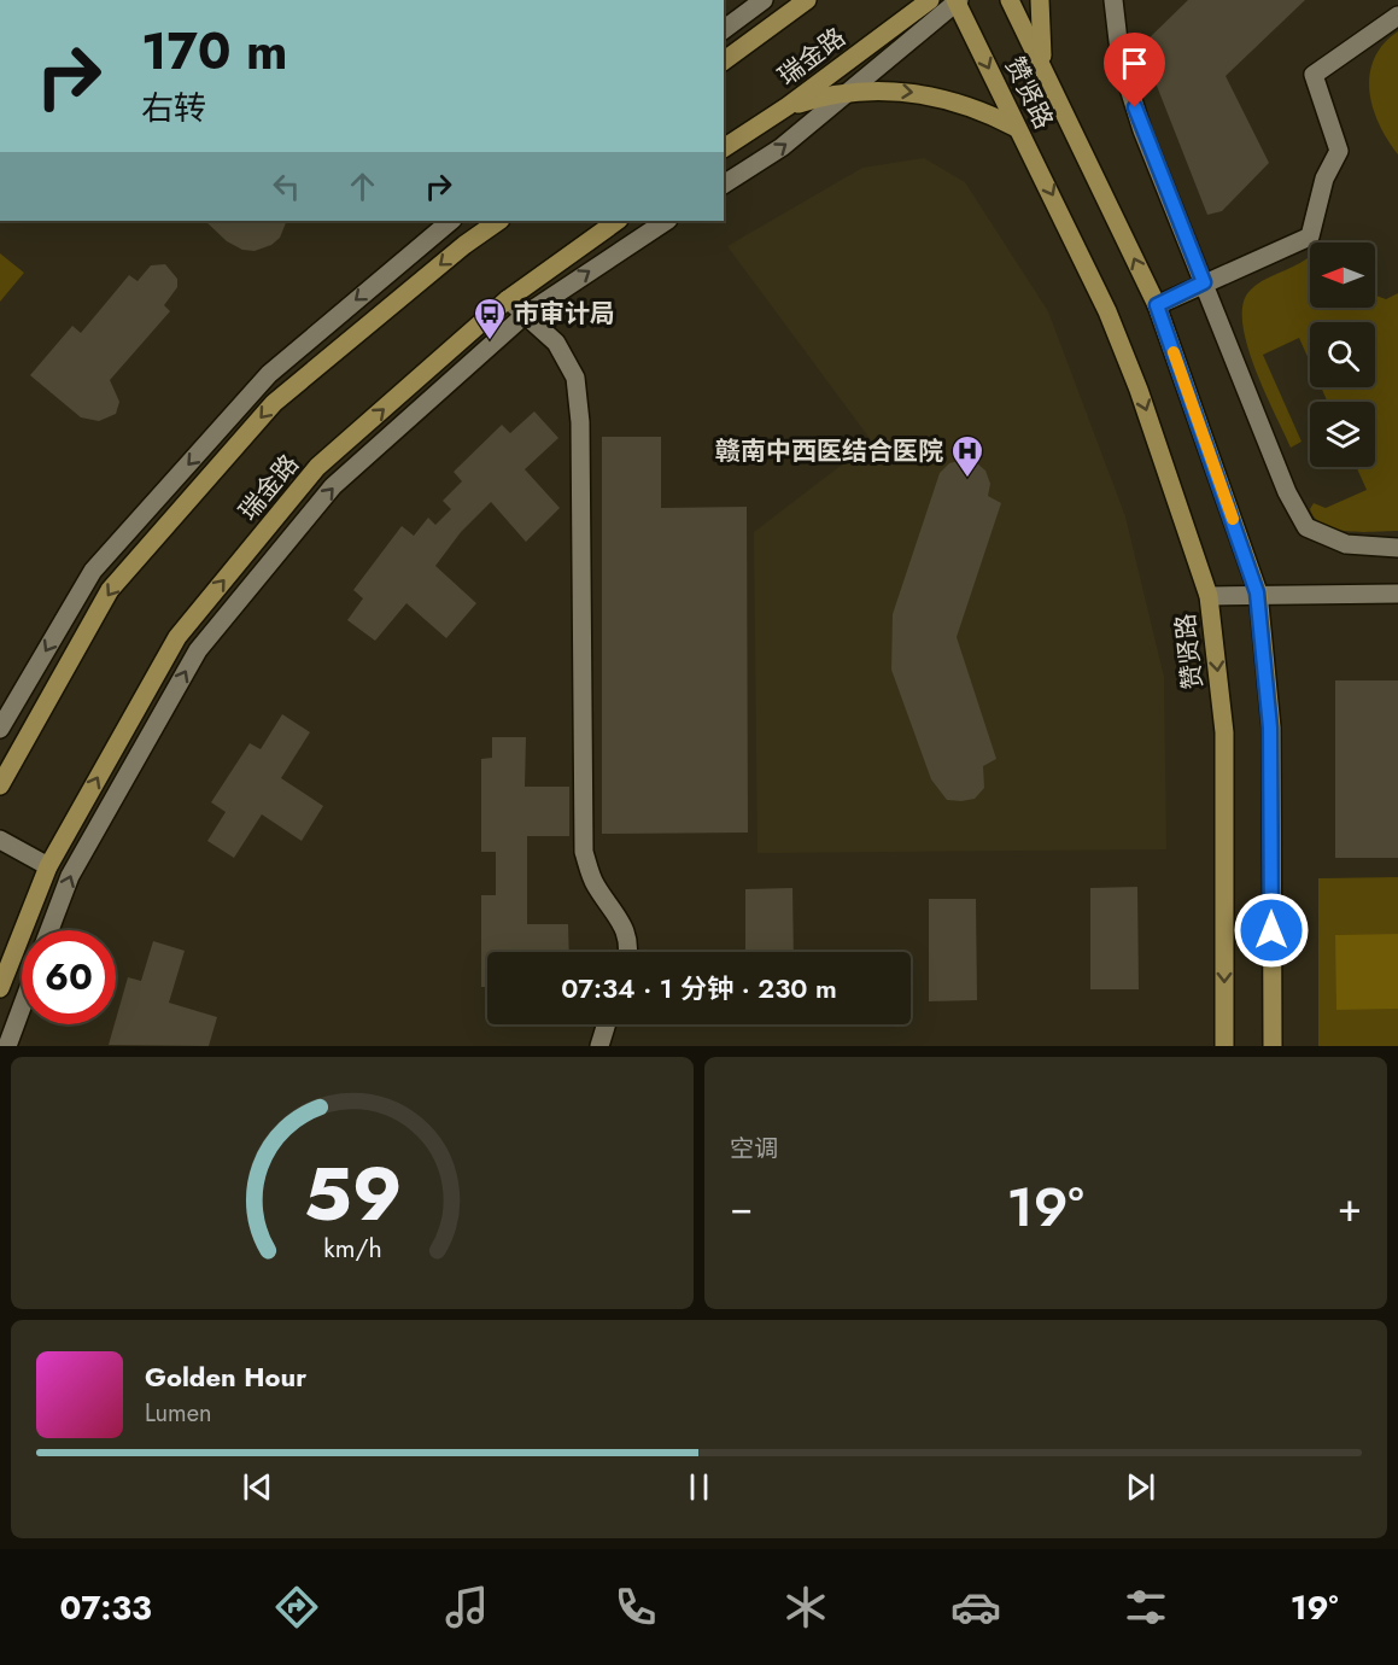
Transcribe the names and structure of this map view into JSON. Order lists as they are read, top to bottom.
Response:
{
  "streets": {
    "main road": ["瑞金路", "赞贤路"]
  },
  "places": {
    "bus stop": ["市审计局"],
    "hospital": ["赣南中西医结合医院"]
  },
  "north": "left",
  "page": {
    "turn": ["170 m", "右转"],
    "limit": "60",
    "trip": "07:34 · 1 分钟 · 230 m",
    "tile": "空调",
    "heat": ["−", "19°", "+"],
    "song": ["Golden Hour", "Lumen"],
    "tabs": ["07:33", "19°"],
    "gauge": ["59", "km/h"]
  }
}
